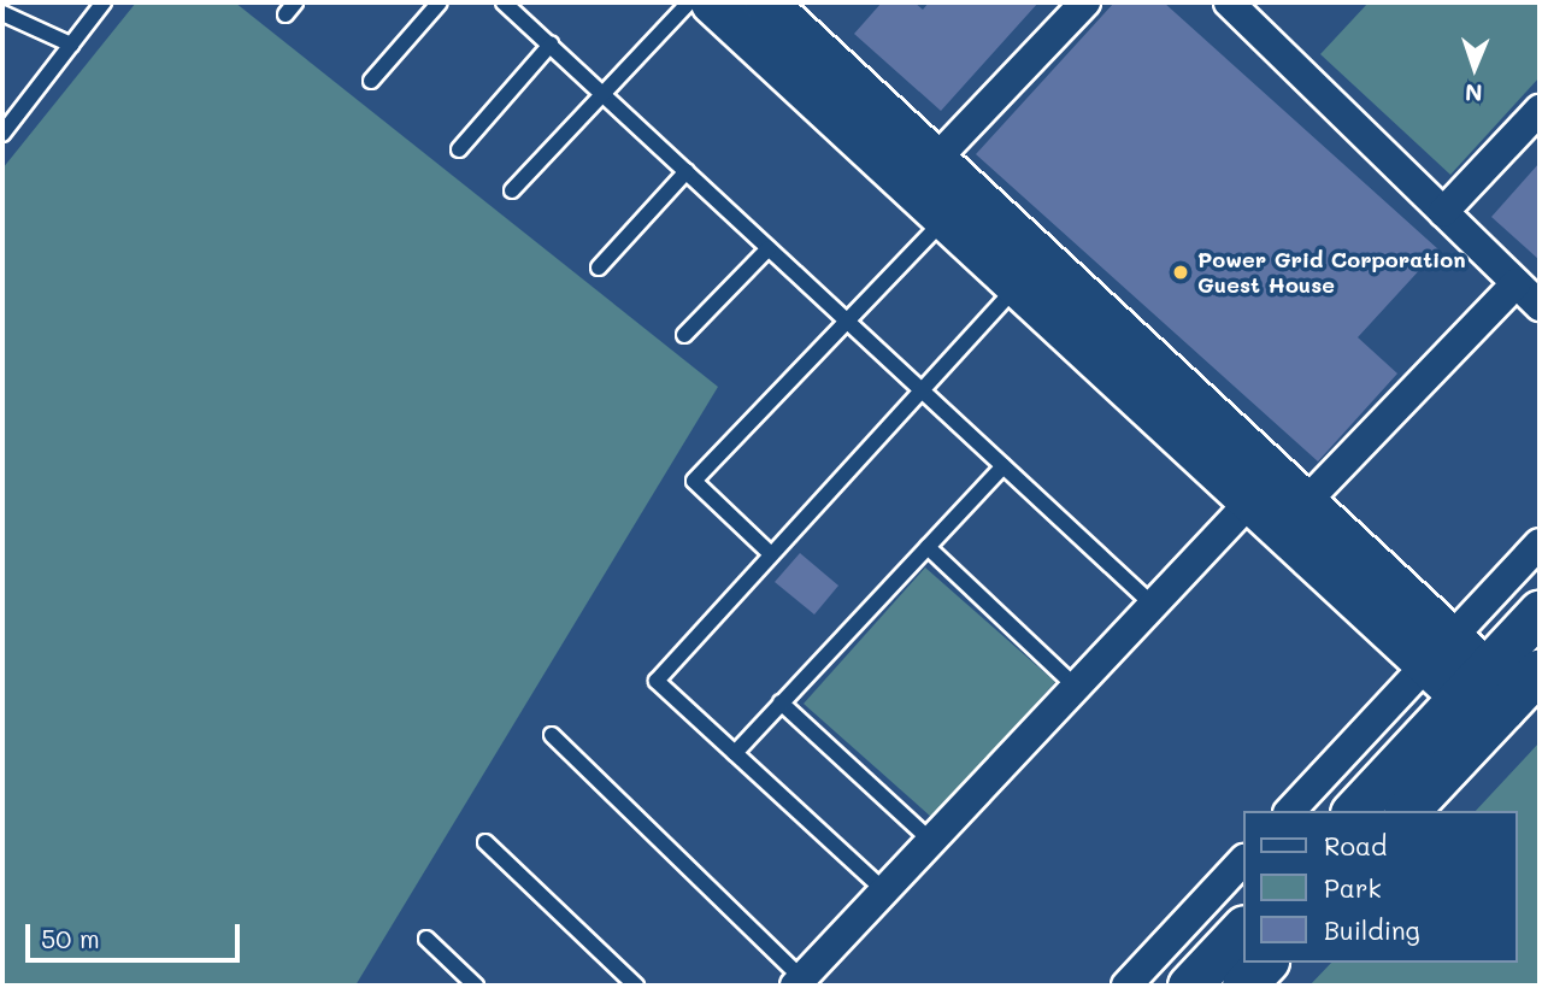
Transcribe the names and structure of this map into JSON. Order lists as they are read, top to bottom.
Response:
{
  "places": ["Power Grid Corporation Guest House"],
  "legend": ["Road", "Park", "Building"],
  "scale_bar": "50 m",
  "north": "bottom"
}
